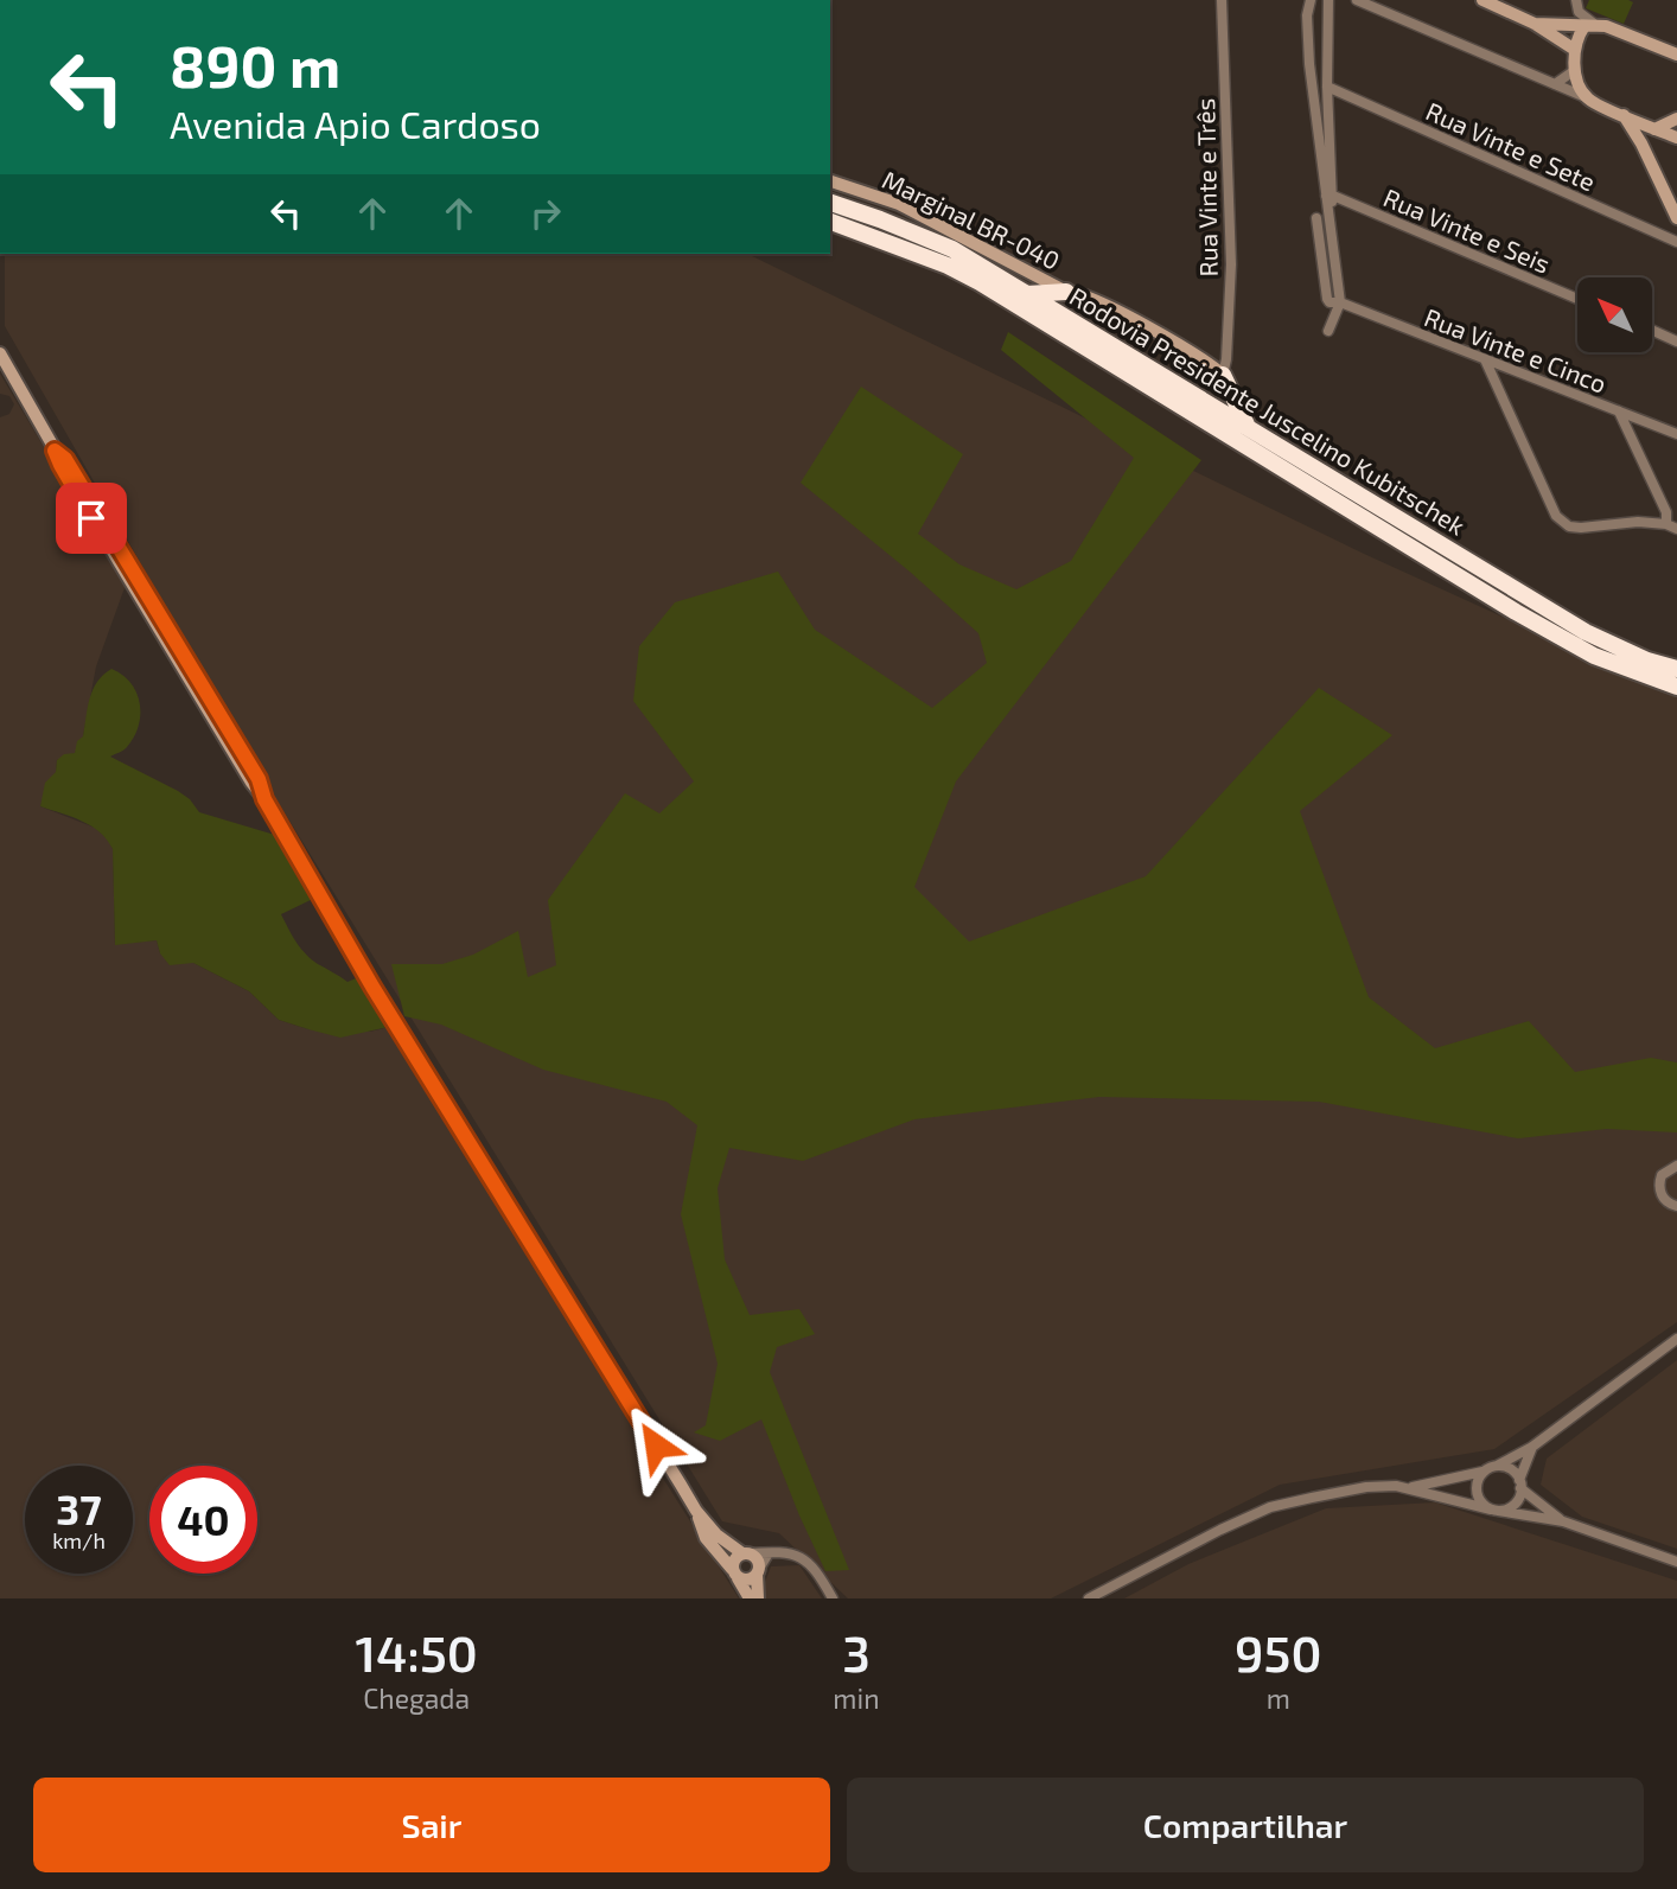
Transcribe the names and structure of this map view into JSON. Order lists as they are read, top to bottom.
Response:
{
  "streets": {
    "highway": ["Rodovia Presidente Juscelino Kubitschek"],
    "street": [
      "Rua Vinte e Sete",
      "Rua Vinte e Três",
      "Marginal BR-040",
      "Rua Vinte e Seis",
      "Rua Vinte e Cinco"
    ]
  },
  "crossings": [
    ["Rua Vinte e Três", "Marginal BR-040"]
  ],
  "north": "top left",
  "page": {
    "turn": ["890 m", "Avenida Apio Cardoso"],
    "speed": "37 km/h",
    "limit": "40",
    "eta": [
      "14:50",
      "Chegada",
      "3",
      "min",
      "950",
      "m"
    ],
    "buttons": ["Sair", "Compartilhar"]
  }
}
